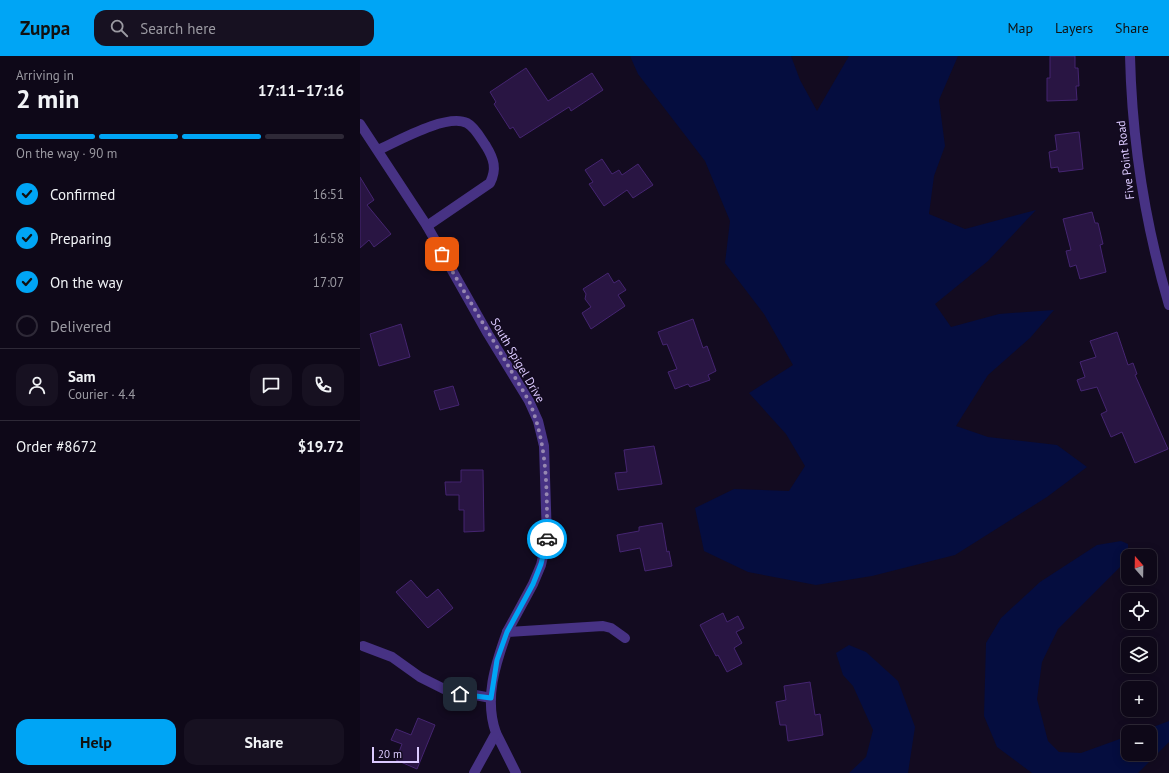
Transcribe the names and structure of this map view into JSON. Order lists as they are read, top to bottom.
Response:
{
  "streets": {
    "street": ["Five Point Road", "South Spigel Drive"]
  },
  "scale_bar": "20 m",
  "north": "top",
  "page": {
    "header": "Zuppa",
    "search": "Search here",
    "nav": ["Map", "Layers", "Share"],
    "heading": ["2 min", "Arriving in", "17:11–17:16"],
    "panel": [
      "Sam",
      "Courier · 4.4",
      "Order #8672",
      "$19.72"
    ],
    "bar": "On the way · 90 m",
    "list": [
      ["Confirmed", "16:51"],
      ["Preparing", "16:58"],
      ["On the way", "17:07"],
      "Delivered"
    ],
    "map_buttons": ["+", "−"],
    "buttons": ["Help", "Share"],
    "scale": "20 m"
  }
}
